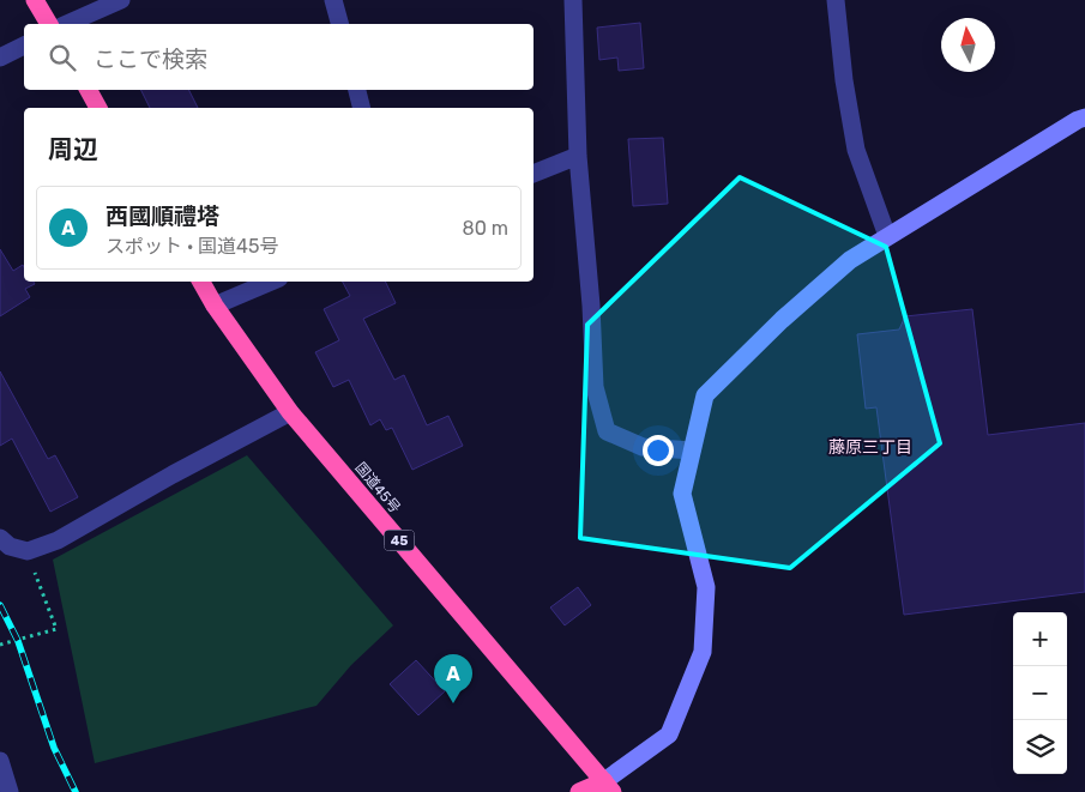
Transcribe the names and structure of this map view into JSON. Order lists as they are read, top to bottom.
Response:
{
  "streets": {
    "highway": ["国道45号", "45"]
  },
  "districts": ["藤原三丁目"],
  "north": "top",
  "page": {
    "search": "ここで検索",
    "heading": "周辺",
    "list": [
      {
        "mark": "A",
        "name": "西國順禮塔",
        "note": "スポット · 国道45号",
        "value": "80 m"
      }
    ],
    "map_buttons": ["+", "−"],
    "pins": "A"
  }
}
